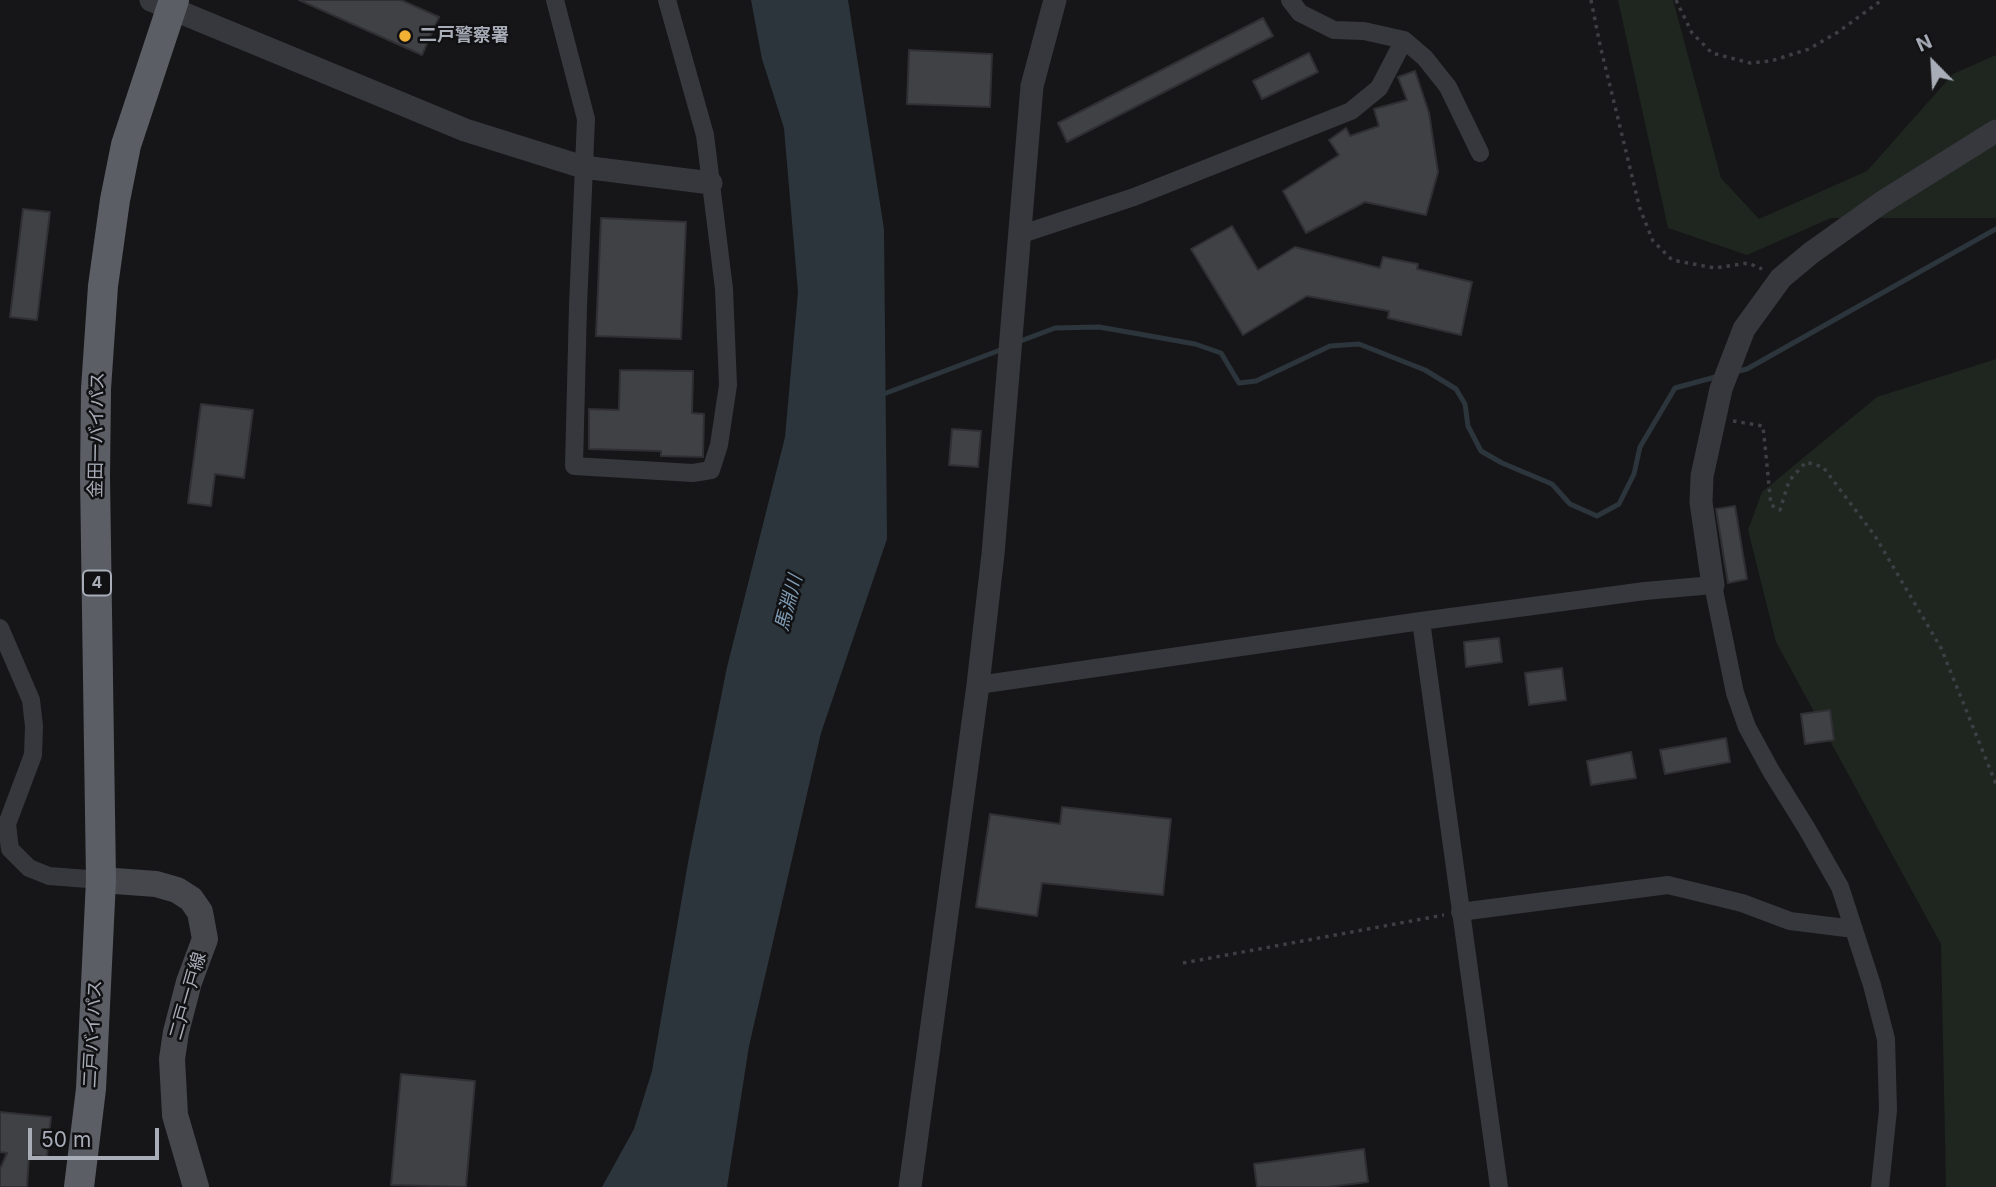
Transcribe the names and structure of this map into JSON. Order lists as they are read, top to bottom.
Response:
{
  "streets": {
    "highway": ["金田一バイパス", "4", "二戸バイパス"],
    "main road": ["二戸一戸線"]
  },
  "crossings": [
    ["金田一バイパス", "二戸一戸線"],
    ["金田一バイパス", "二戸バイパス"],
    ["二戸一戸線", "二戸バイパス"]
  ],
  "water": ["馬淵川"],
  "places": ["二戸警察署"],
  "scale_bar": "50 m",
  "north": "top left"
}
